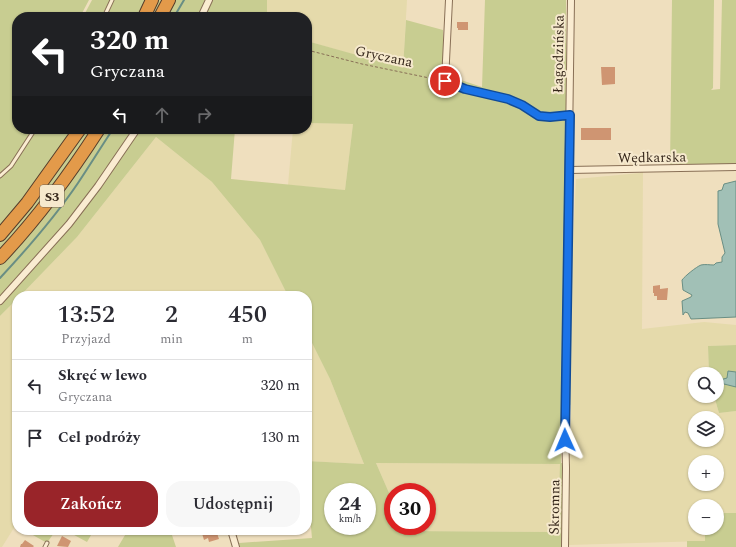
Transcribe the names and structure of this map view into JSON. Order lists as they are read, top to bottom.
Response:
{
  "streets": {
    "highway": ["S3"],
    "street": ["Łagodzińska", "Wędkarska", "Skromna"],
    "path": ["Gryczana"]
  },
  "crossings": [
    ["Łagodzińska", "Wędkarska"],
    ["Łagodzińska", "Skromna"]
  ],
  "page": {
    "turn": ["320 m", "Gryczana"],
    "eta": [
      "13:52",
      "Przyjazd",
      "2",
      "min",
      "450",
      "m"
    ],
    "list": [
      {
        "name": "Skręć w lewo",
        "note": "Gryczana",
        "value": "320 m"
      },
      {
        "name": "Cel podróży",
        "value": "130 m"
      }
    ],
    "map_buttons": ["+", "−"],
    "buttons": ["Zakończ", "Udostępnij"],
    "speed": "24 km/h",
    "limit": "30"
  }
}
